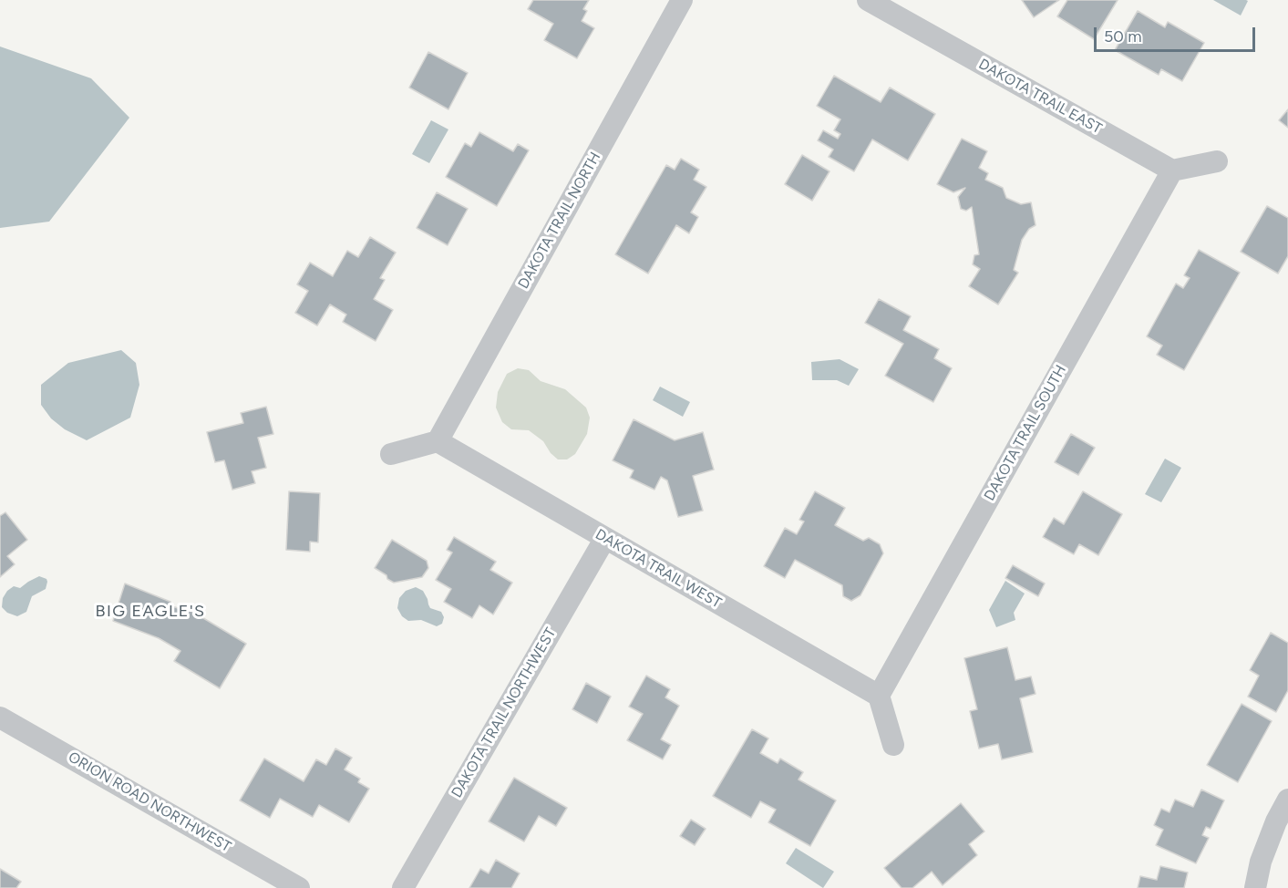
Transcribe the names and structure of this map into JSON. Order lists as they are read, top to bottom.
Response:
{
  "streets": {
    "street": [
      "DAKOTA TRAIL EAST",
      "DAKOTA TRAIL NORTH",
      "DAKOTA TRAIL SOUTH",
      "DAKOTA TRAIL WEST",
      "DAKOTA TRAIL NORTHWEST",
      "ORION ROAD NORTHWEST"
    ]
  },
  "crossings": [
    ["DAKOTA TRAIL EAST", "DAKOTA TRAIL SOUTH"],
    ["DAKOTA TRAIL NORTH", "DAKOTA TRAIL WEST"],
    ["DAKOTA TRAIL SOUTH", "DAKOTA TRAIL WEST"],
    ["DAKOTA TRAIL WEST", "DAKOTA TRAIL NORTHWEST"]
  ],
  "districts": ["BIG EAGLE'S"],
  "scale_bar": "50 m"
}
